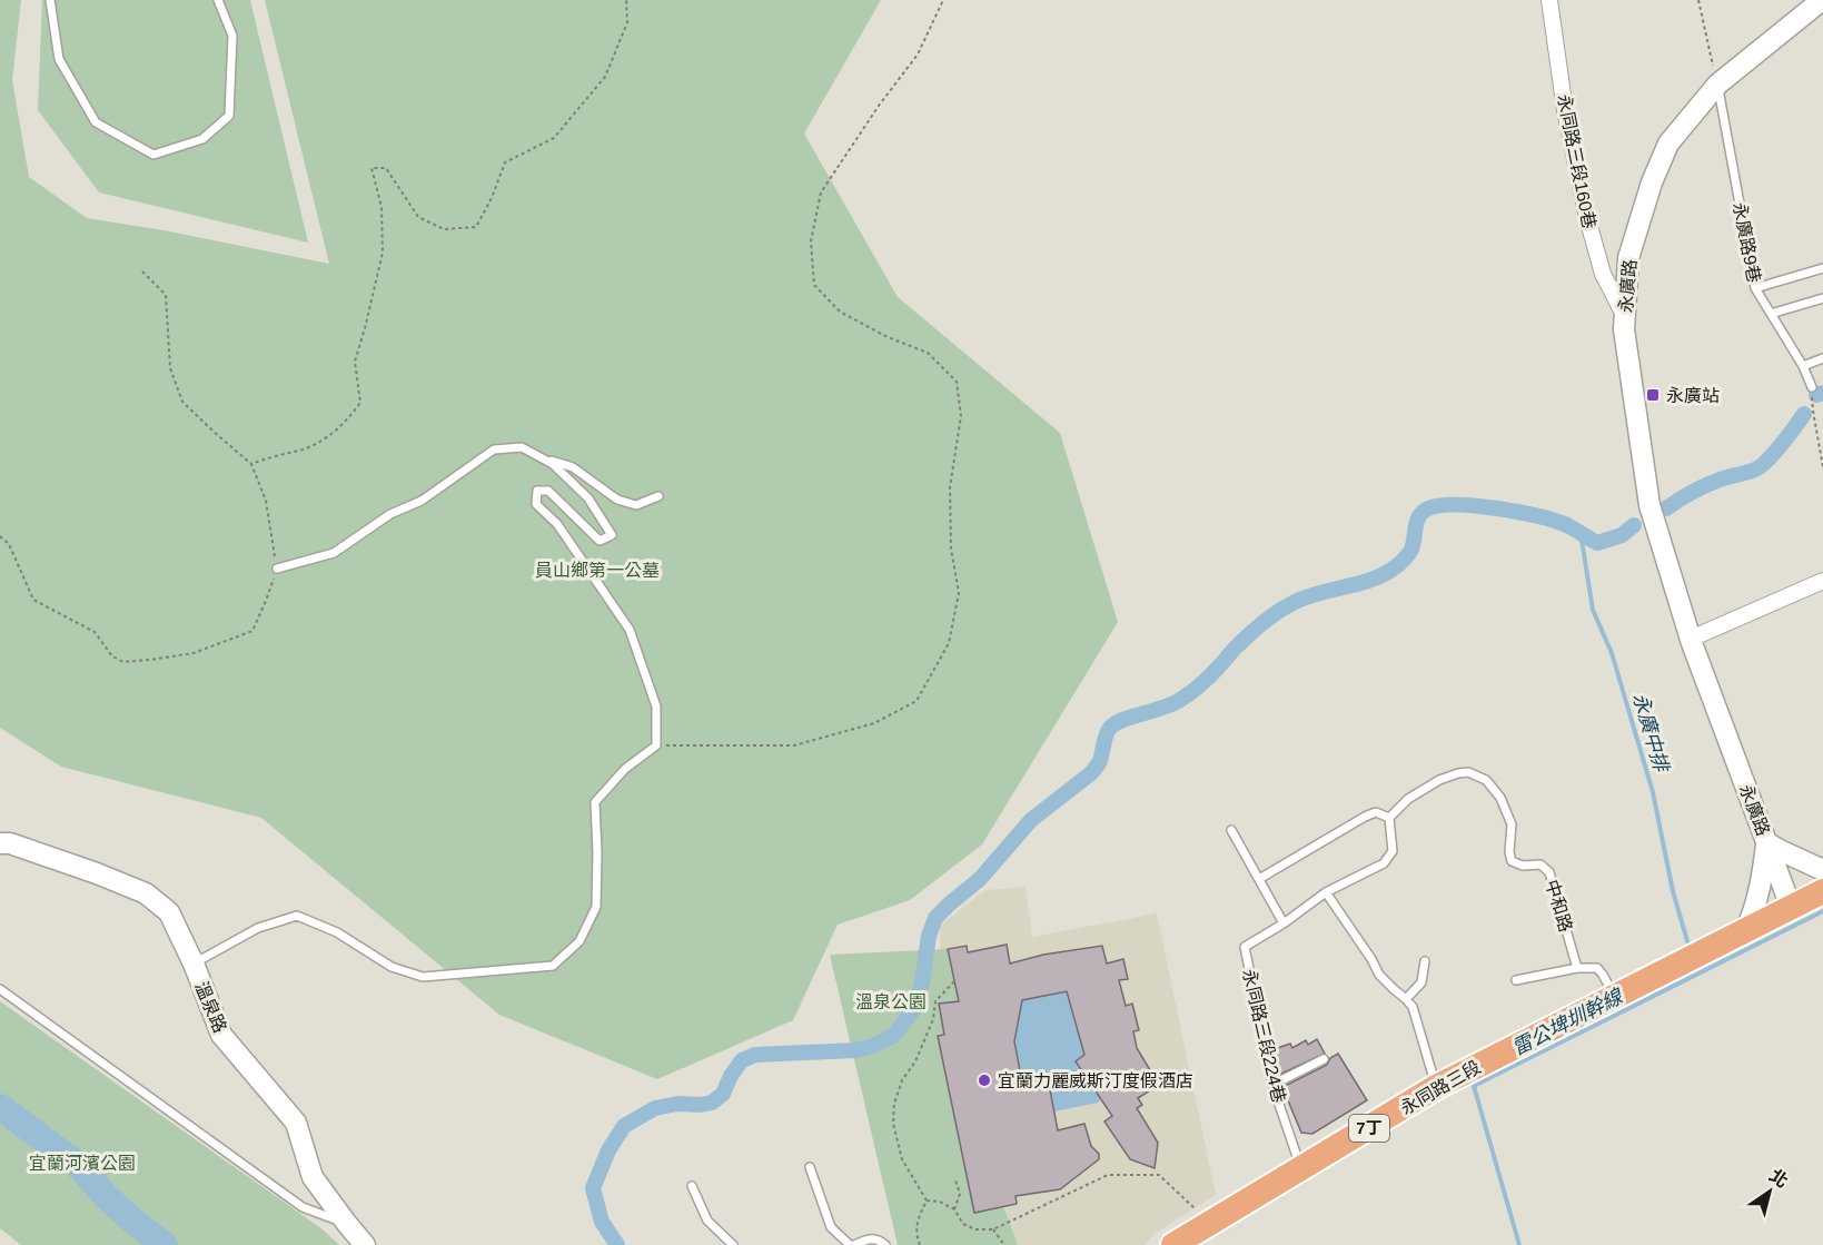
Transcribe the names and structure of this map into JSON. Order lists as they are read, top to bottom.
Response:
{
  "streets": {
    "main road": ["永同路三段", "7丁"],
    "street": ["永同路三段160巷", "永廣路", "溫泉路"],
    "lane": ["永廣路9巷", "中和路", "永同路三段224巷"]
  },
  "crossings": [
    ["永同路三段160巷", "永廣路"],
    ["永廣路9巷", "永廣路"],
    ["永廣路", "永同路三段"],
    ["永同路三段224巷", "永同路三段"]
  ],
  "water": ["永廣中排", "雷公埤圳幹線"],
  "parks": ["員山鄉第一公墓", "溫泉公園", "宜蘭河濱公園"],
  "places": {
    "transit": ["永廣站"],
    "other": ["宜蘭力麗威斯汀度假酒店"]
  },
  "north": "top right"
}
